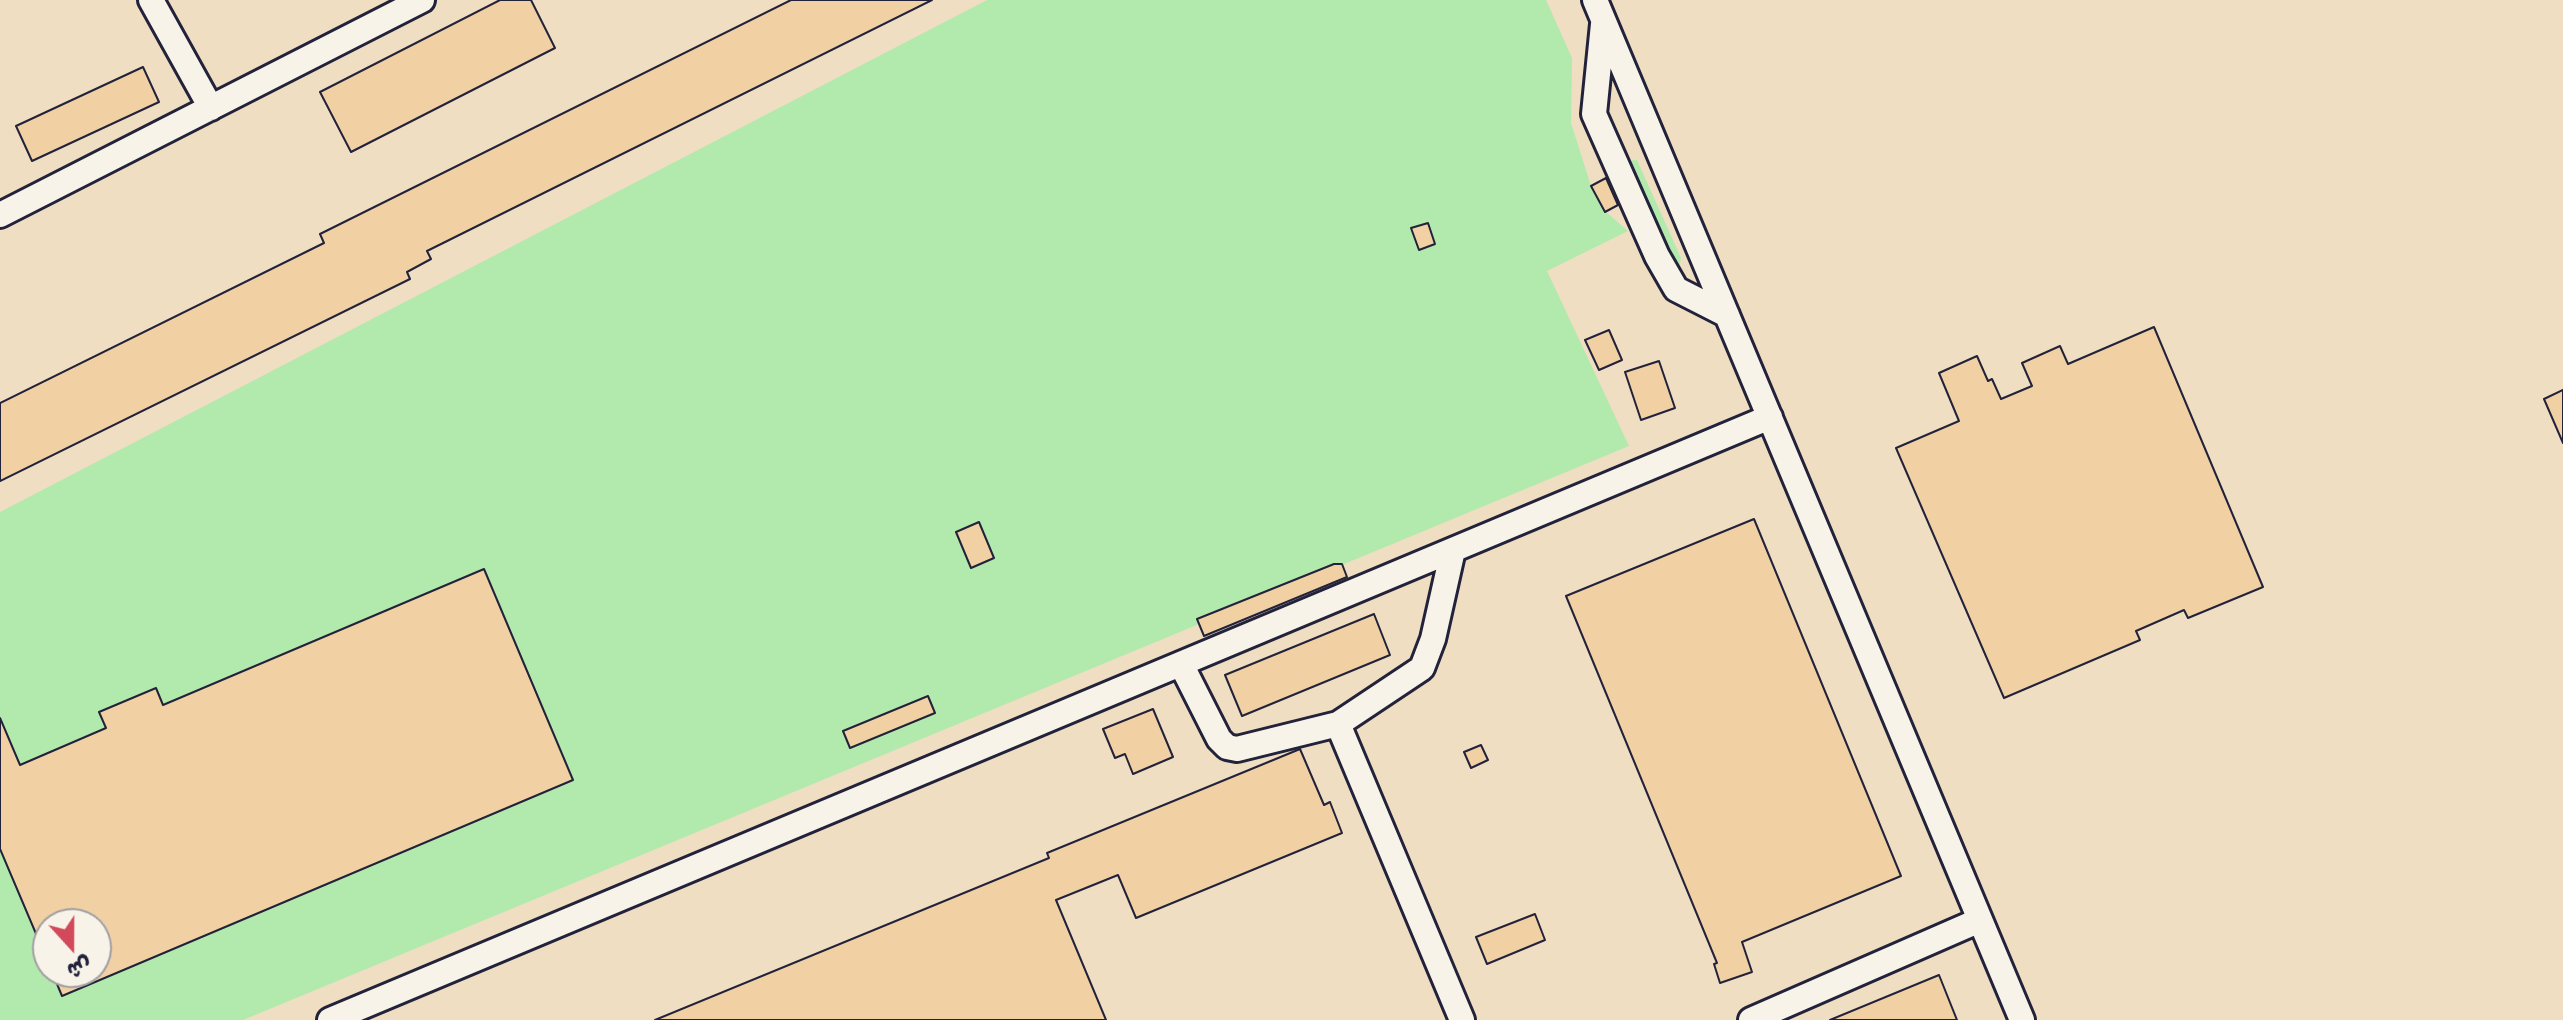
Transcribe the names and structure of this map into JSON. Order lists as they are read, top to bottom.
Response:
{
  "north": "bottom"
}
